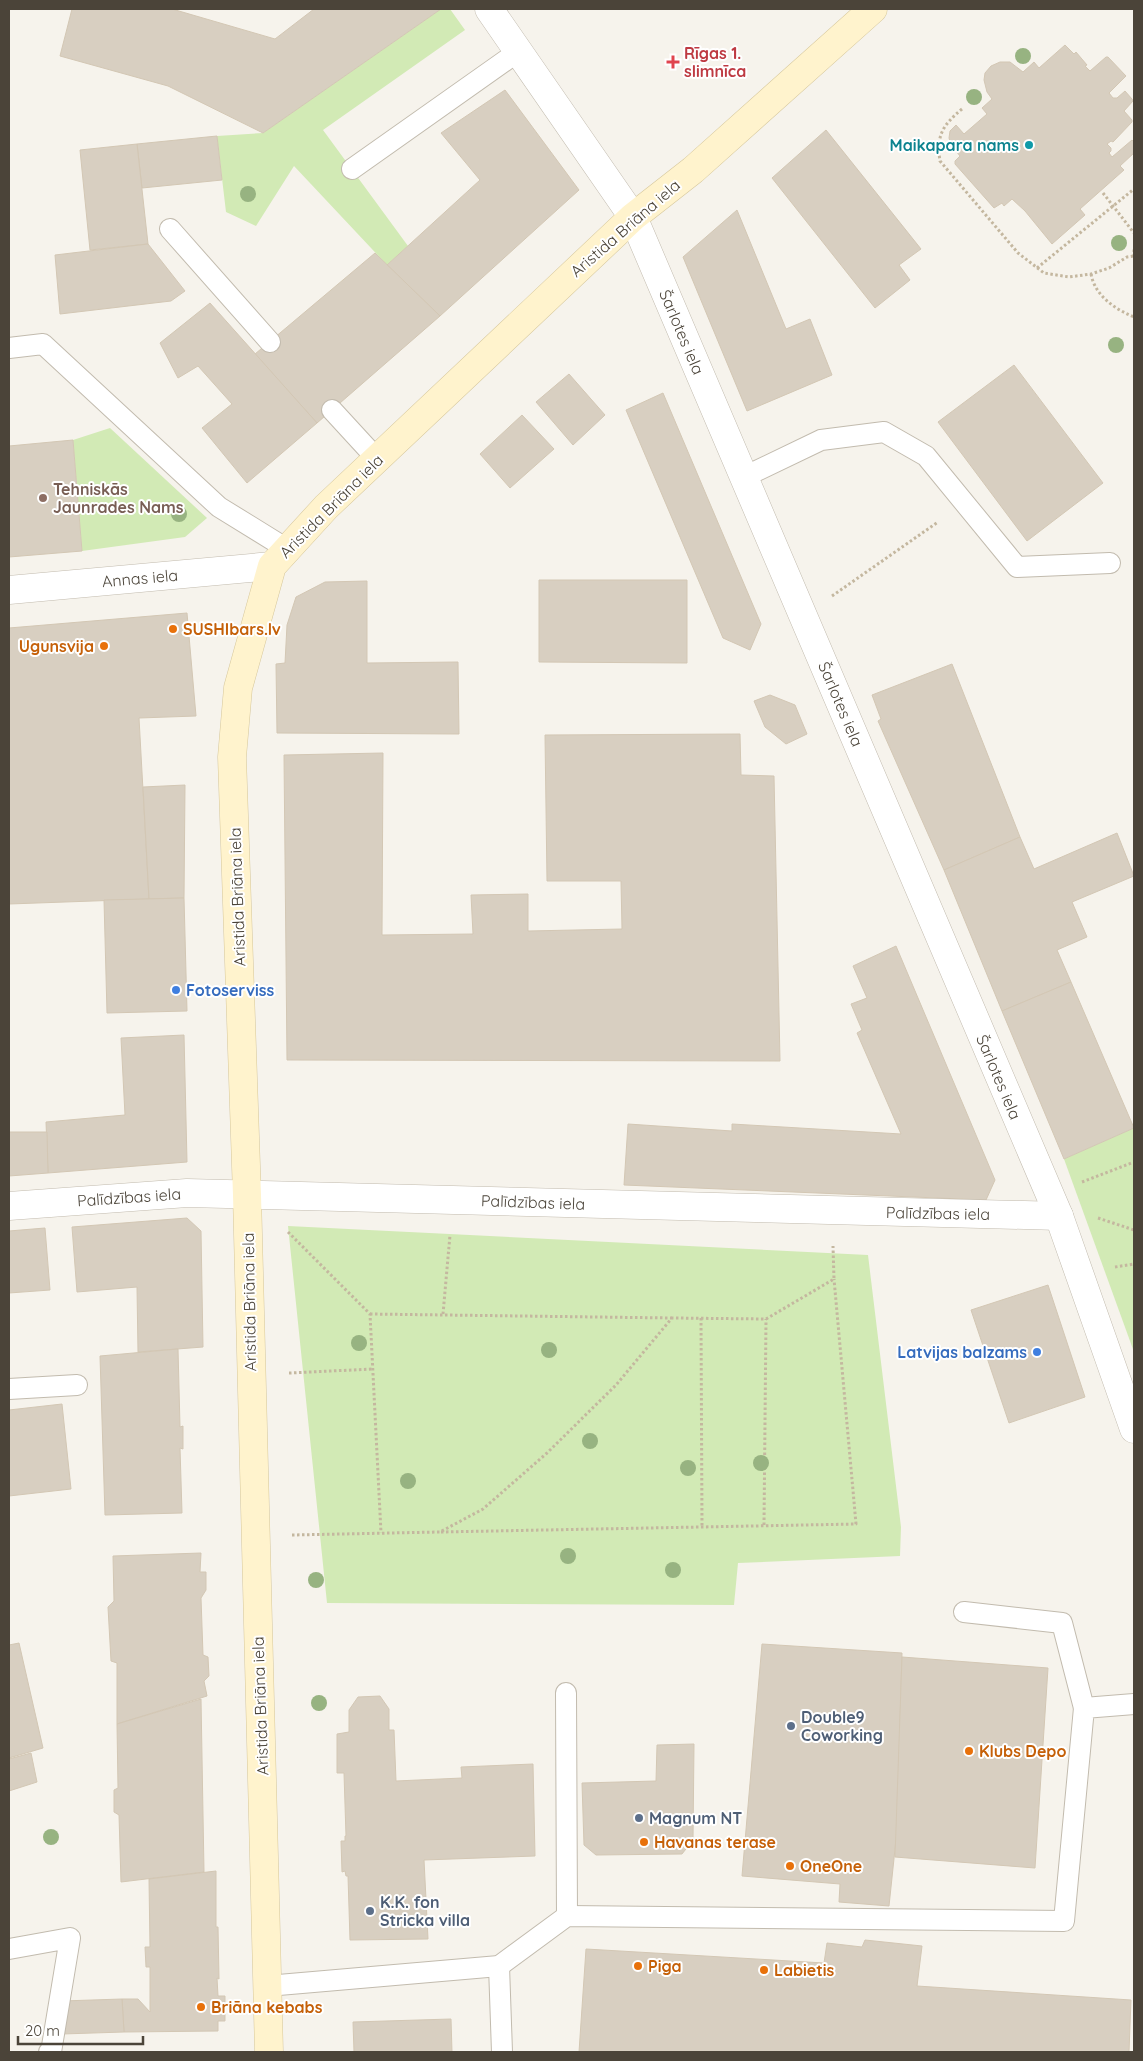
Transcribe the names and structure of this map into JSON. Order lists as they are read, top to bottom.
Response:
{
  "streets": {
    "street": [
      "Aristida Briāna iela",
      "Šarlotes iela",
      "Annas iela",
      "Palīdzības iela"
    ]
  },
  "crossings": [
    ["Aristida Briāna iela", "Šarlotes iela"],
    ["Aristida Briāna iela", "Annas iela"],
    ["Aristida Briāna iela", "Palīdzības iela"],
    ["Šarlotes iela", "Palīdzības iela"]
  ],
  "places": {
    "health": ["Rīgas 1. slimnīca"],
    "other": [
      "Maikapara nams",
      "Tehniskās Jaunrades Nams",
      "SUSHIbars.lv",
      "Ugunsvija",
      "Fotoserviss",
      "Latvijas balzams",
      "Double9 Coworking",
      "Klubs Depo",
      "Magnum NT",
      "Havanas terase",
      "OneOne",
      "K.K. fon Stricka villa",
      "Piga",
      "Labietis",
      "Briāna kebabs"
    ]
  },
  "scale_bar": "20 m"
}
